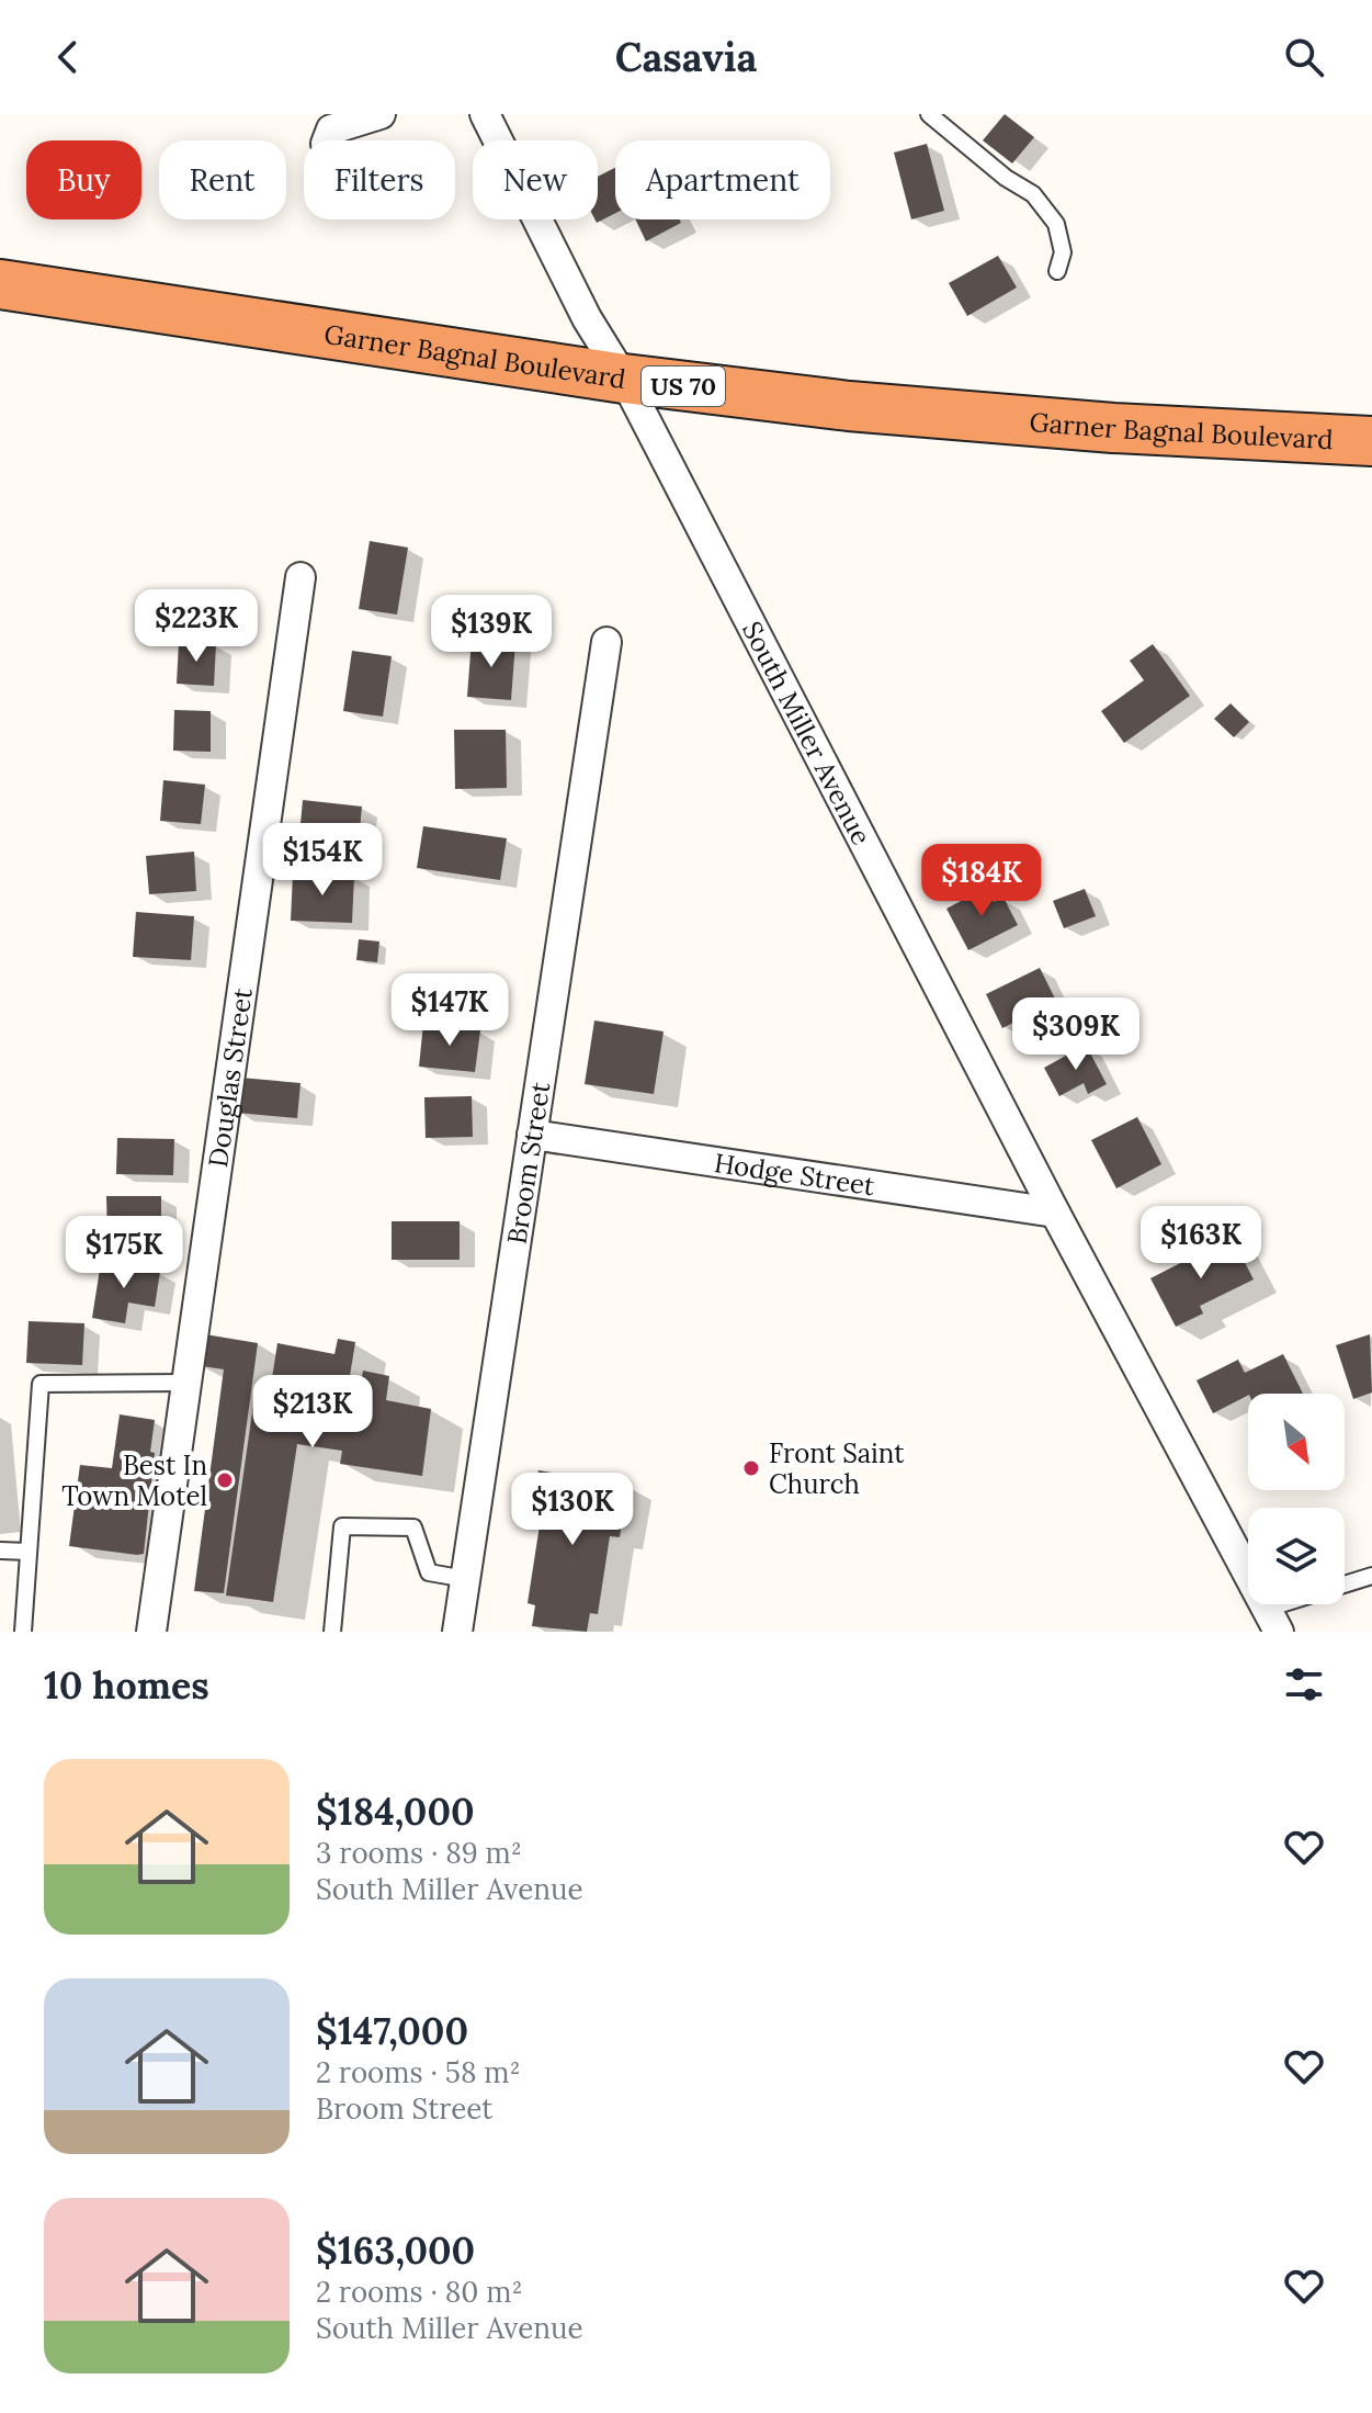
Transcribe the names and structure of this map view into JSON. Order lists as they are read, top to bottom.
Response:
{
  "streets": {
    "highway": ["Garner Bagnal Boulevard", "US 70"],
    "street": [
      "South Miller Avenue",
      "Douglas Street",
      "Broom Street",
      "Hodge Street"
    ]
  },
  "crossings": [
    ["Garner Bagnal Boulevard", "South Miller Avenue"],
    ["South Miller Avenue", "Hodge Street"],
    ["Broom Street", "Hodge Street"]
  ],
  "places": ["Front Saint Church", "Best In Town Motel"],
  "north": "bottom right",
  "page": {
    "header": "Casavia",
    "chip": [
      "Buy",
      "Rent",
      "Filters",
      "New",
      "Apartment"
    ],
    "price": [
      "$223K",
      "$139K",
      "$154K",
      "$184K",
      "$147K",
      "$309K",
      "$163K",
      "$175K",
      "$213K",
      "$130K"
    ],
    "heading": "10 homes",
    "list": [
      {
        "name": "$184,000",
        "note": "3 rooms · 89 m² · South Miller Avenue"
      },
      {
        "name": "$147,000",
        "note": "2 rooms · 58 m² · Broom Street"
      },
      {
        "name": "$163,000",
        "note": "2 rooms · 80 m² · South Miller Avenue"
      }
    ]
  }
}
